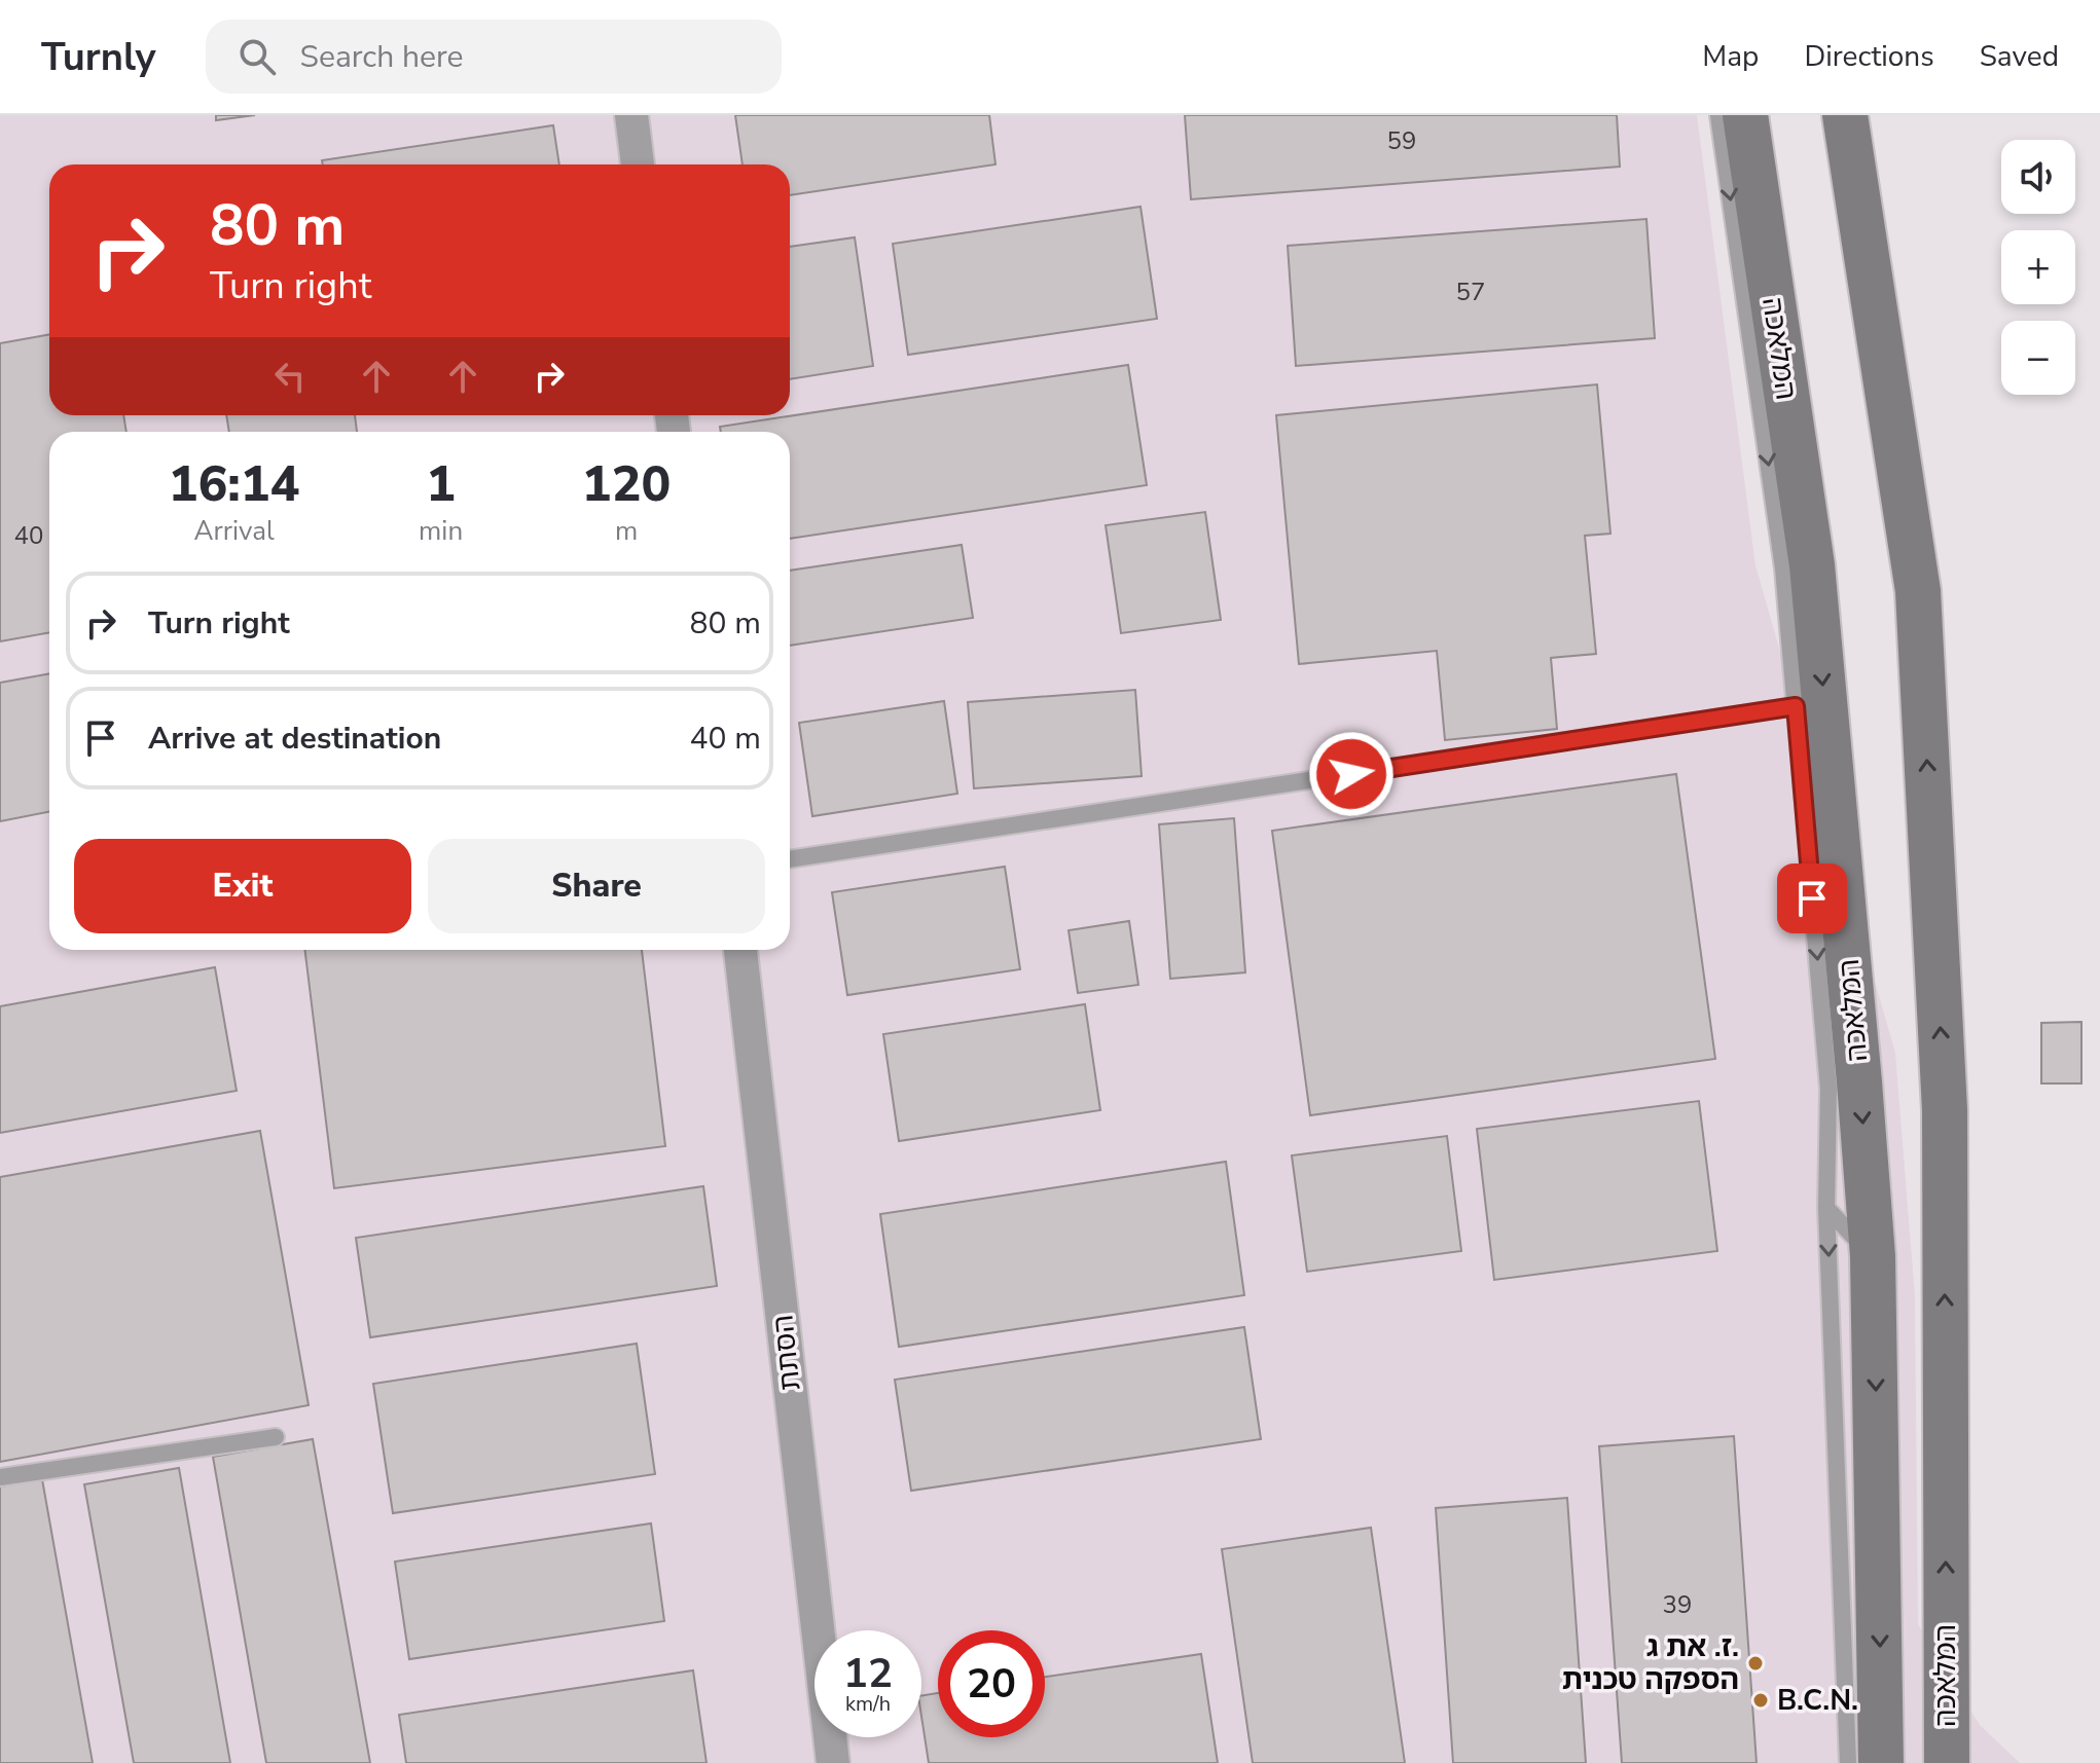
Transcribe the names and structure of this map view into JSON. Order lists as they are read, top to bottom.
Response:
{
  "streets": {
    "main road": ["המלאכה"],
    "street": ["הסתת"]
  },
  "places": ["ז. את ג. הספקה טכנית", "B.C.N."],
  "house_numbers": [
    "59",
    "57",
    "40",
    "39"
  ],
  "page": {
    "header": "Turnly",
    "search": "Search here",
    "nav": ["Map", "Directions", "Saved"],
    "map_buttons": ["+", "−"],
    "turn": ["80 m", "Turn right"],
    "eta": [
      "16:14",
      "Arrival",
      "1",
      "min",
      "120",
      "m"
    ],
    "list": [
      {
        "name": "Turn right",
        "value": "80 m"
      },
      {
        "name": "Arrive at destination",
        "value": "40 m"
      }
    ],
    "buttons": ["Exit", "Share"],
    "speed": "12 km/h",
    "limit": "20"
  }
}
